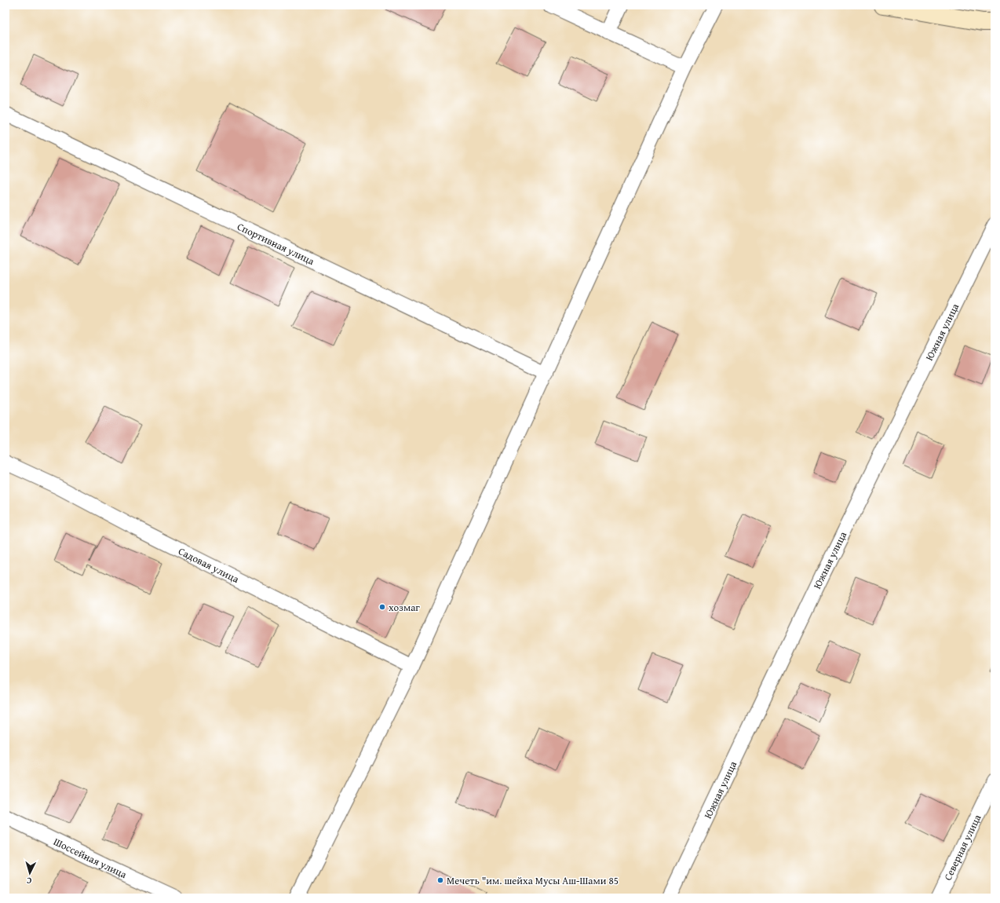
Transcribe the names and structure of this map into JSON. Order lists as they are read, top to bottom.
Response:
{
  "streets": {
    "street": [
      "Спортивная улица",
      "Южная улица",
      "Садовая улица",
      "Северная улица",
      "Шоссейная улица"
    ]
  },
  "places": ["хозмаг", "Мечеть \"им. шейха Мусы Аш-Шами 85"],
  "north": "bottom"
}
